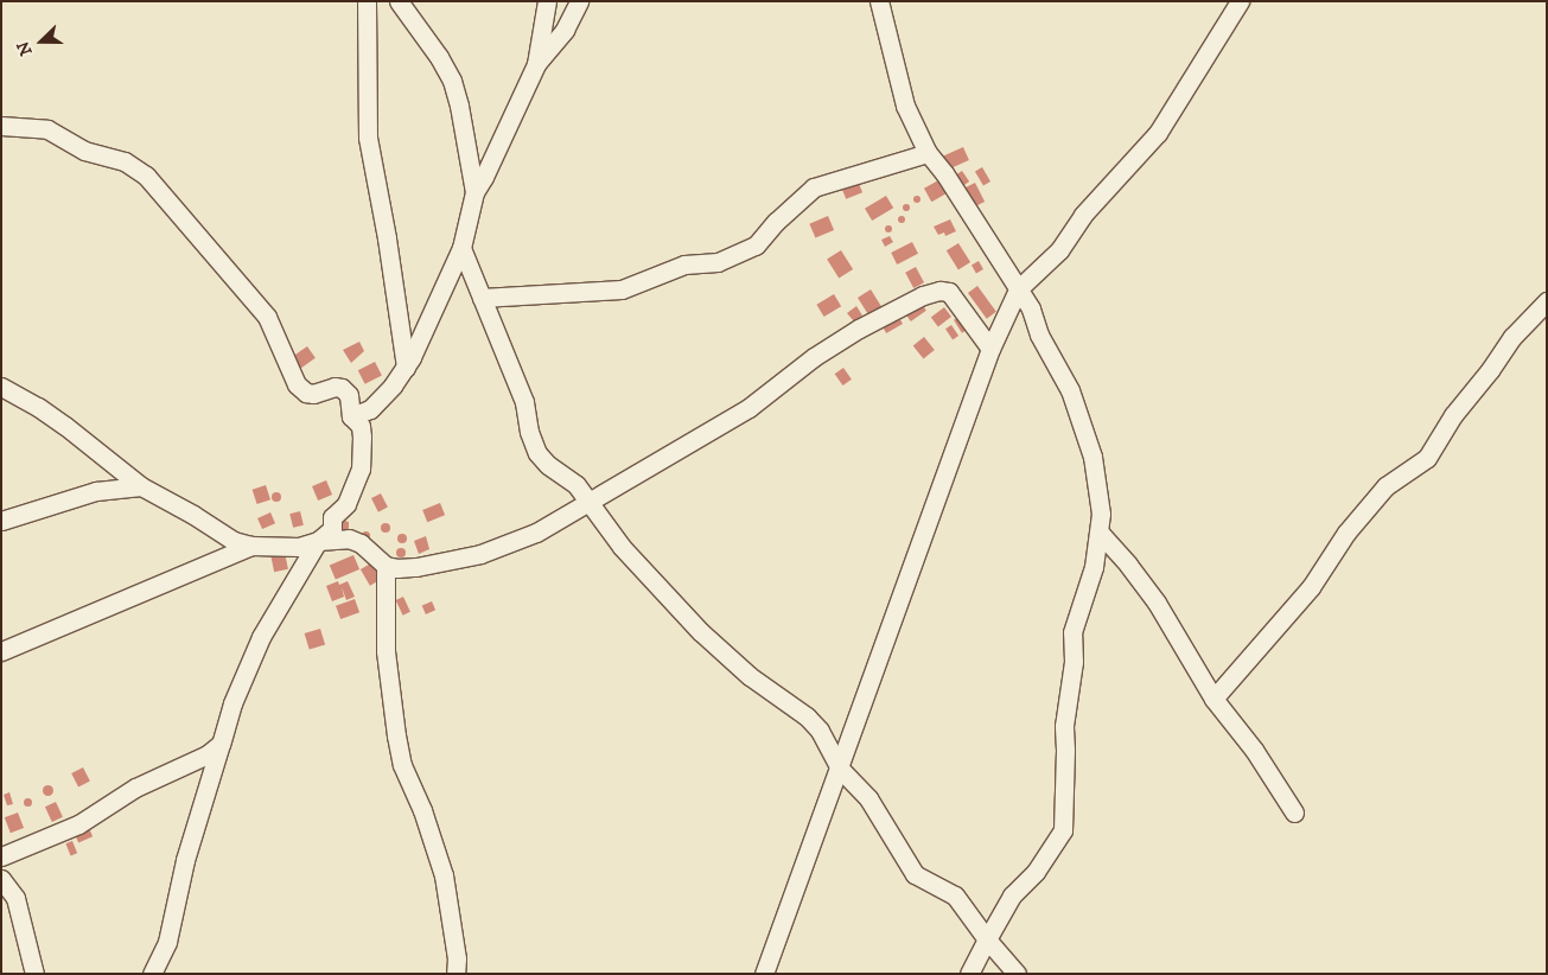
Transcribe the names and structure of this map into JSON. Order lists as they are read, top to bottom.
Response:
{
  "north": "left"
}
